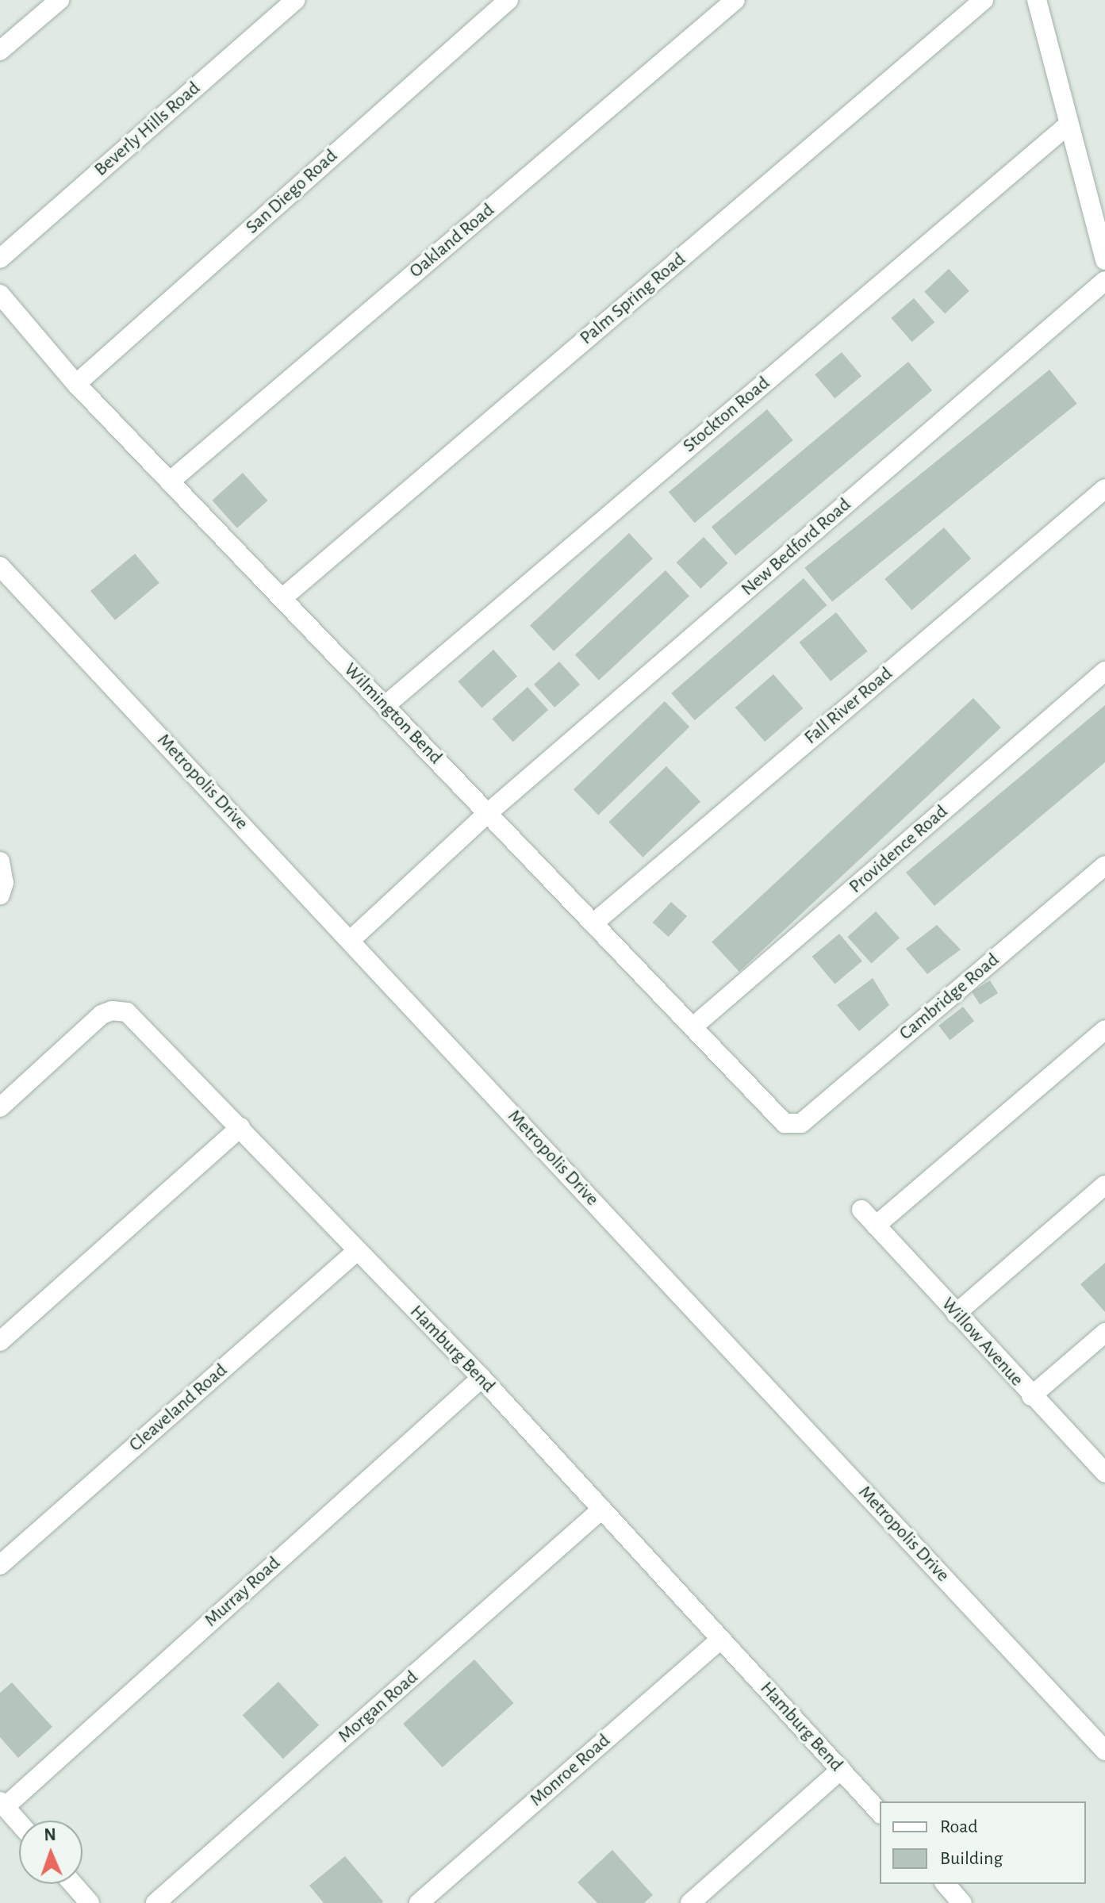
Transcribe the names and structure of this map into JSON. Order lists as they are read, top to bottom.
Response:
{
  "streets": {
    "street": [
      "Beverly Hills Road",
      "San Diego Road",
      "Oakland Road",
      "Palm Spring Road",
      "Stockton Road",
      "New Bedford Road",
      "Fall River Road",
      "Wilmington Bend",
      "Metropolis Drive",
      "Providence Road",
      "Cambridge Road",
      "Willow Avenue",
      "Hamburg Bend",
      "Cleaveland Road",
      "Murray Road",
      "Morgan Road",
      "Monroe Road"
    ]
  },
  "crossings": [
    ["San Diego Road", "Wilmington Bend"],
    ["Oakland Road", "Wilmington Bend"],
    ["Palm Spring Road", "Wilmington Bend"],
    ["Stockton Road", "Wilmington Bend"],
    ["New Bedford Road", "Wilmington Bend"],
    ["New Bedford Road", "Metropolis Drive"],
    ["Fall River Road", "Wilmington Bend"],
    ["Wilmington Bend", "Providence Road"],
    ["Wilmington Bend", "Cambridge Road"],
    ["Hamburg Bend", "Cleaveland Road"],
    ["Hamburg Bend", "Murray Road"],
    ["Hamburg Bend", "Morgan Road"],
    ["Hamburg Bend", "Monroe Road"]
  ],
  "legend": ["Road", "Building"],
  "north": "top"
}
